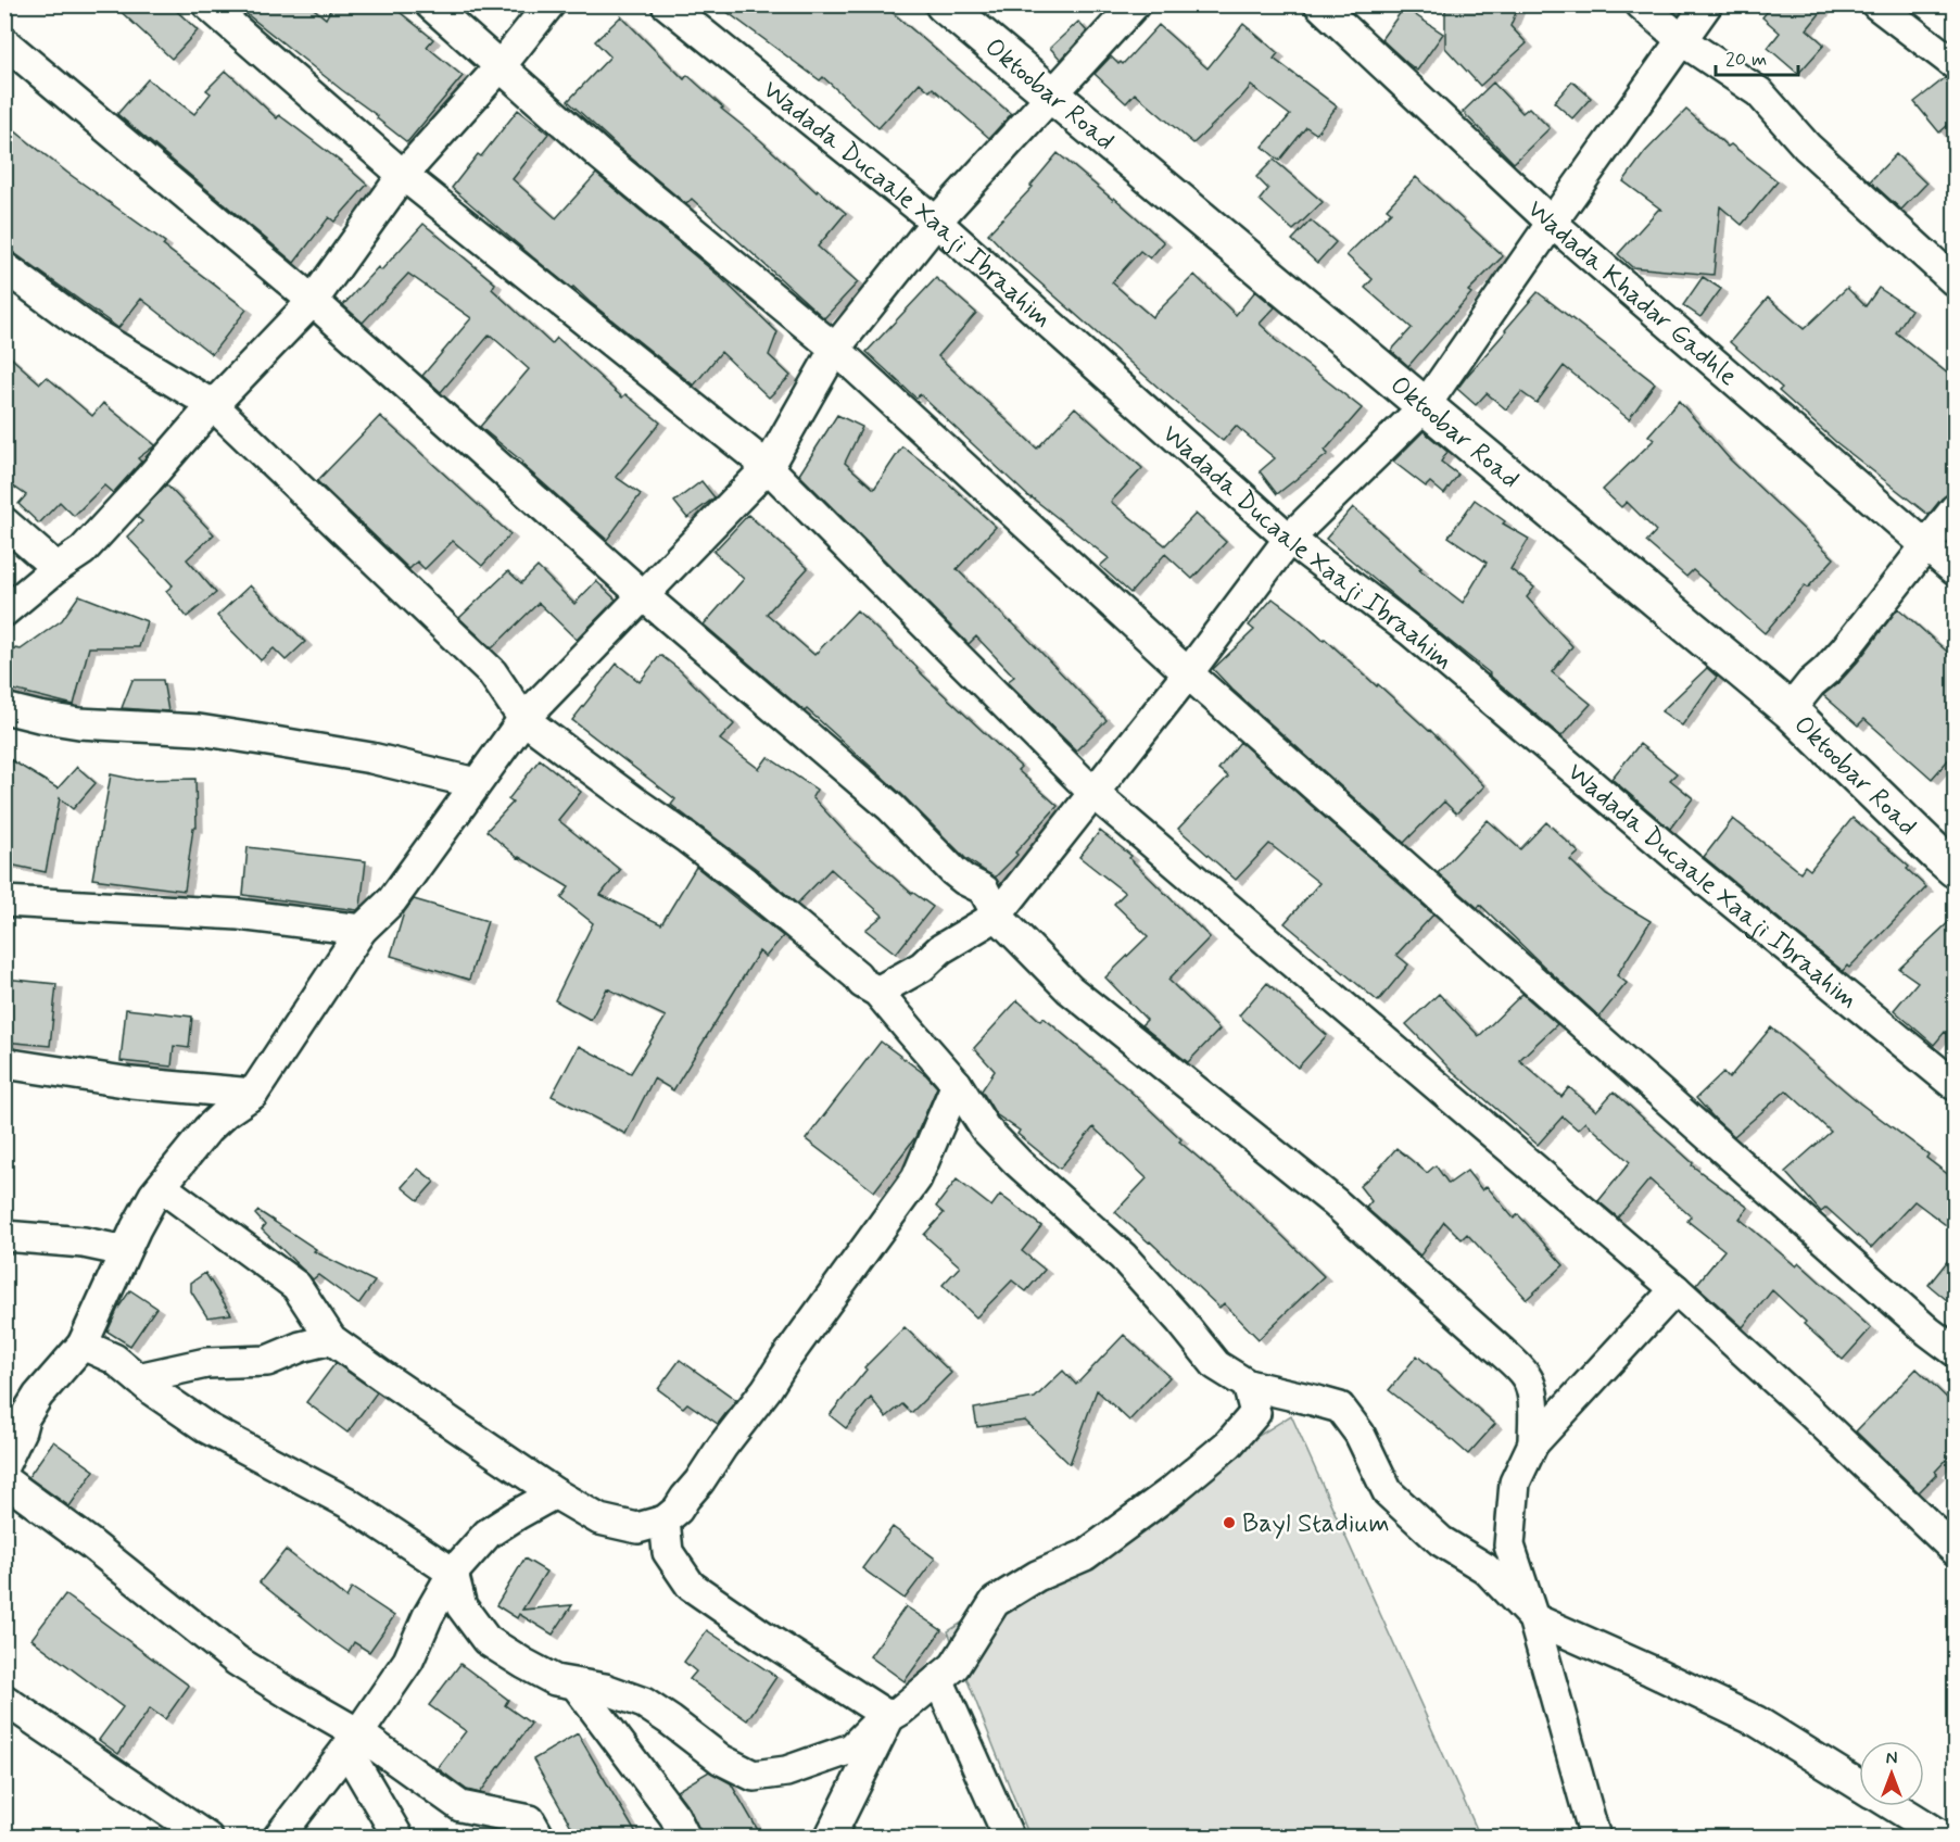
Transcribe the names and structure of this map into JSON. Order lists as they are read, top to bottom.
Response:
{
  "streets": {
    "street": ["Oktoobar Road", "Wadada Ducaale Xaaji Ibraahim", "Wadada Khadar Gadhle"]
  },
  "places": ["Bayl Stadium"],
  "scale_bar": "20 m",
  "north": "top"
}
